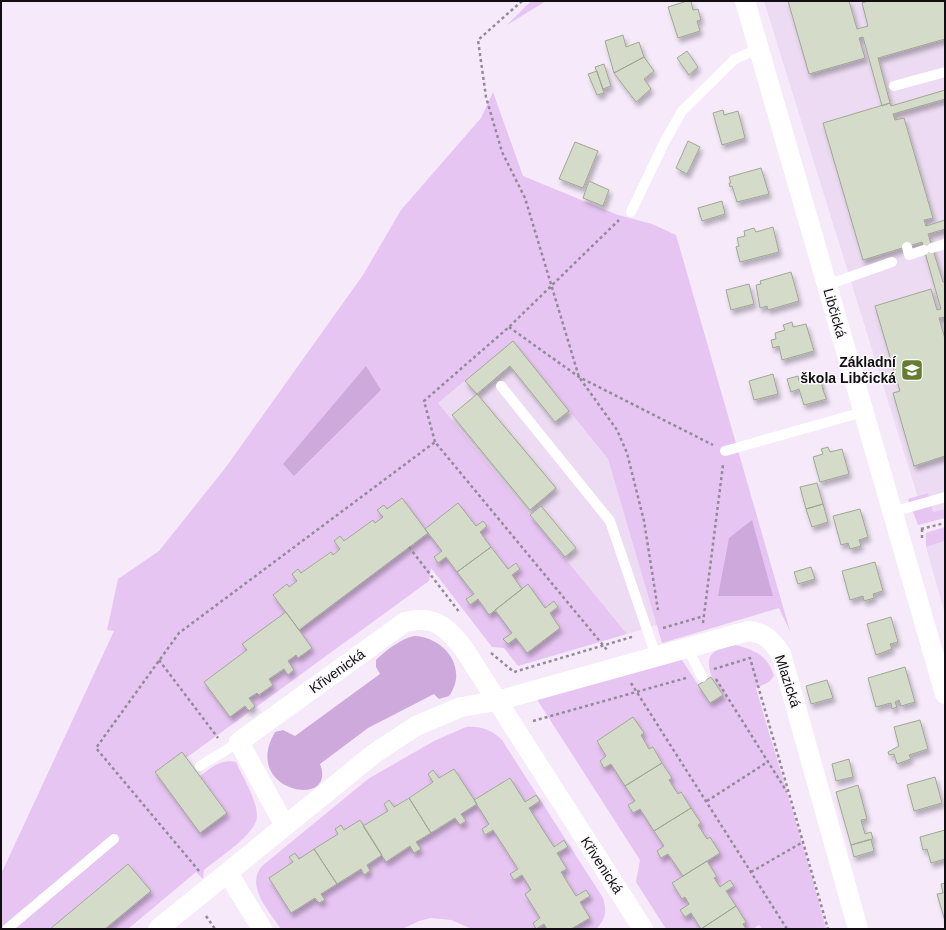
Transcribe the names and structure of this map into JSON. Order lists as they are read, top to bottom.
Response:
{
  "streets": {
    "street": ["Libčická", "Křivenická", "Mlazická"]
  },
  "crossings": [
    ["Křivenická", "Mlazická"]
  ],
  "places": {
    "school or university": ["Základní škola Libčická"]
  }
}
